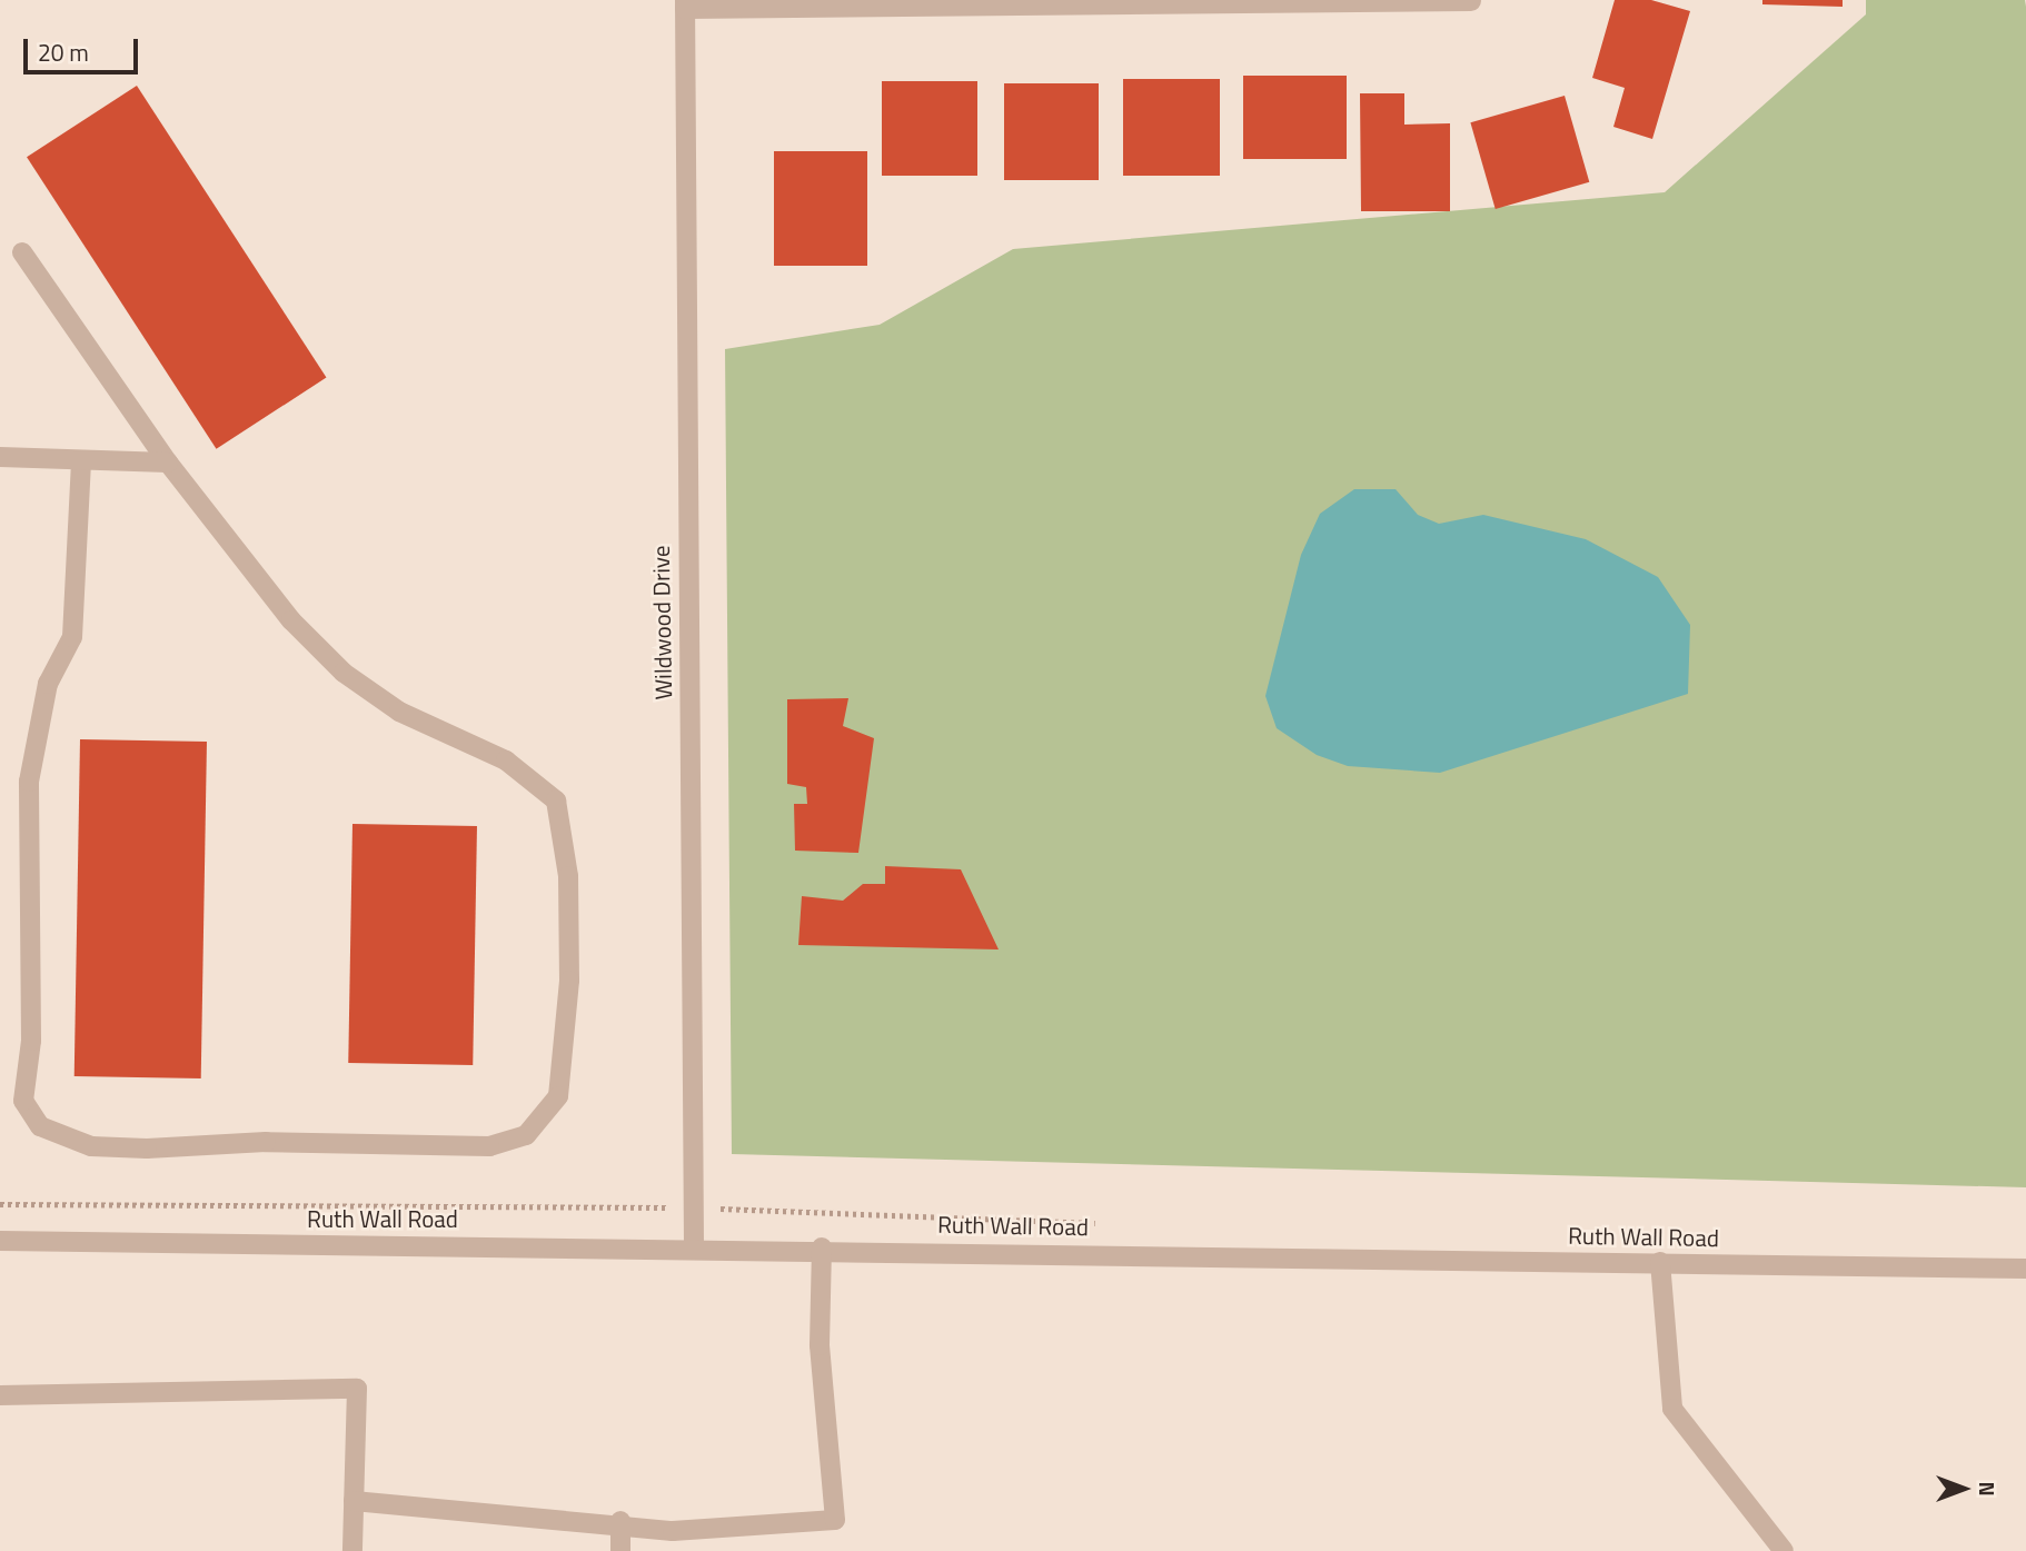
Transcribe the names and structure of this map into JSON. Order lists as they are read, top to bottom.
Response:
{
  "streets": {
    "street": ["Wildwood Drive", "Ruth Wall Road"]
  },
  "crossings": [
    ["Wildwood Drive", "Ruth Wall Road"]
  ],
  "scale_bar": "20 m",
  "north": "right"
}
